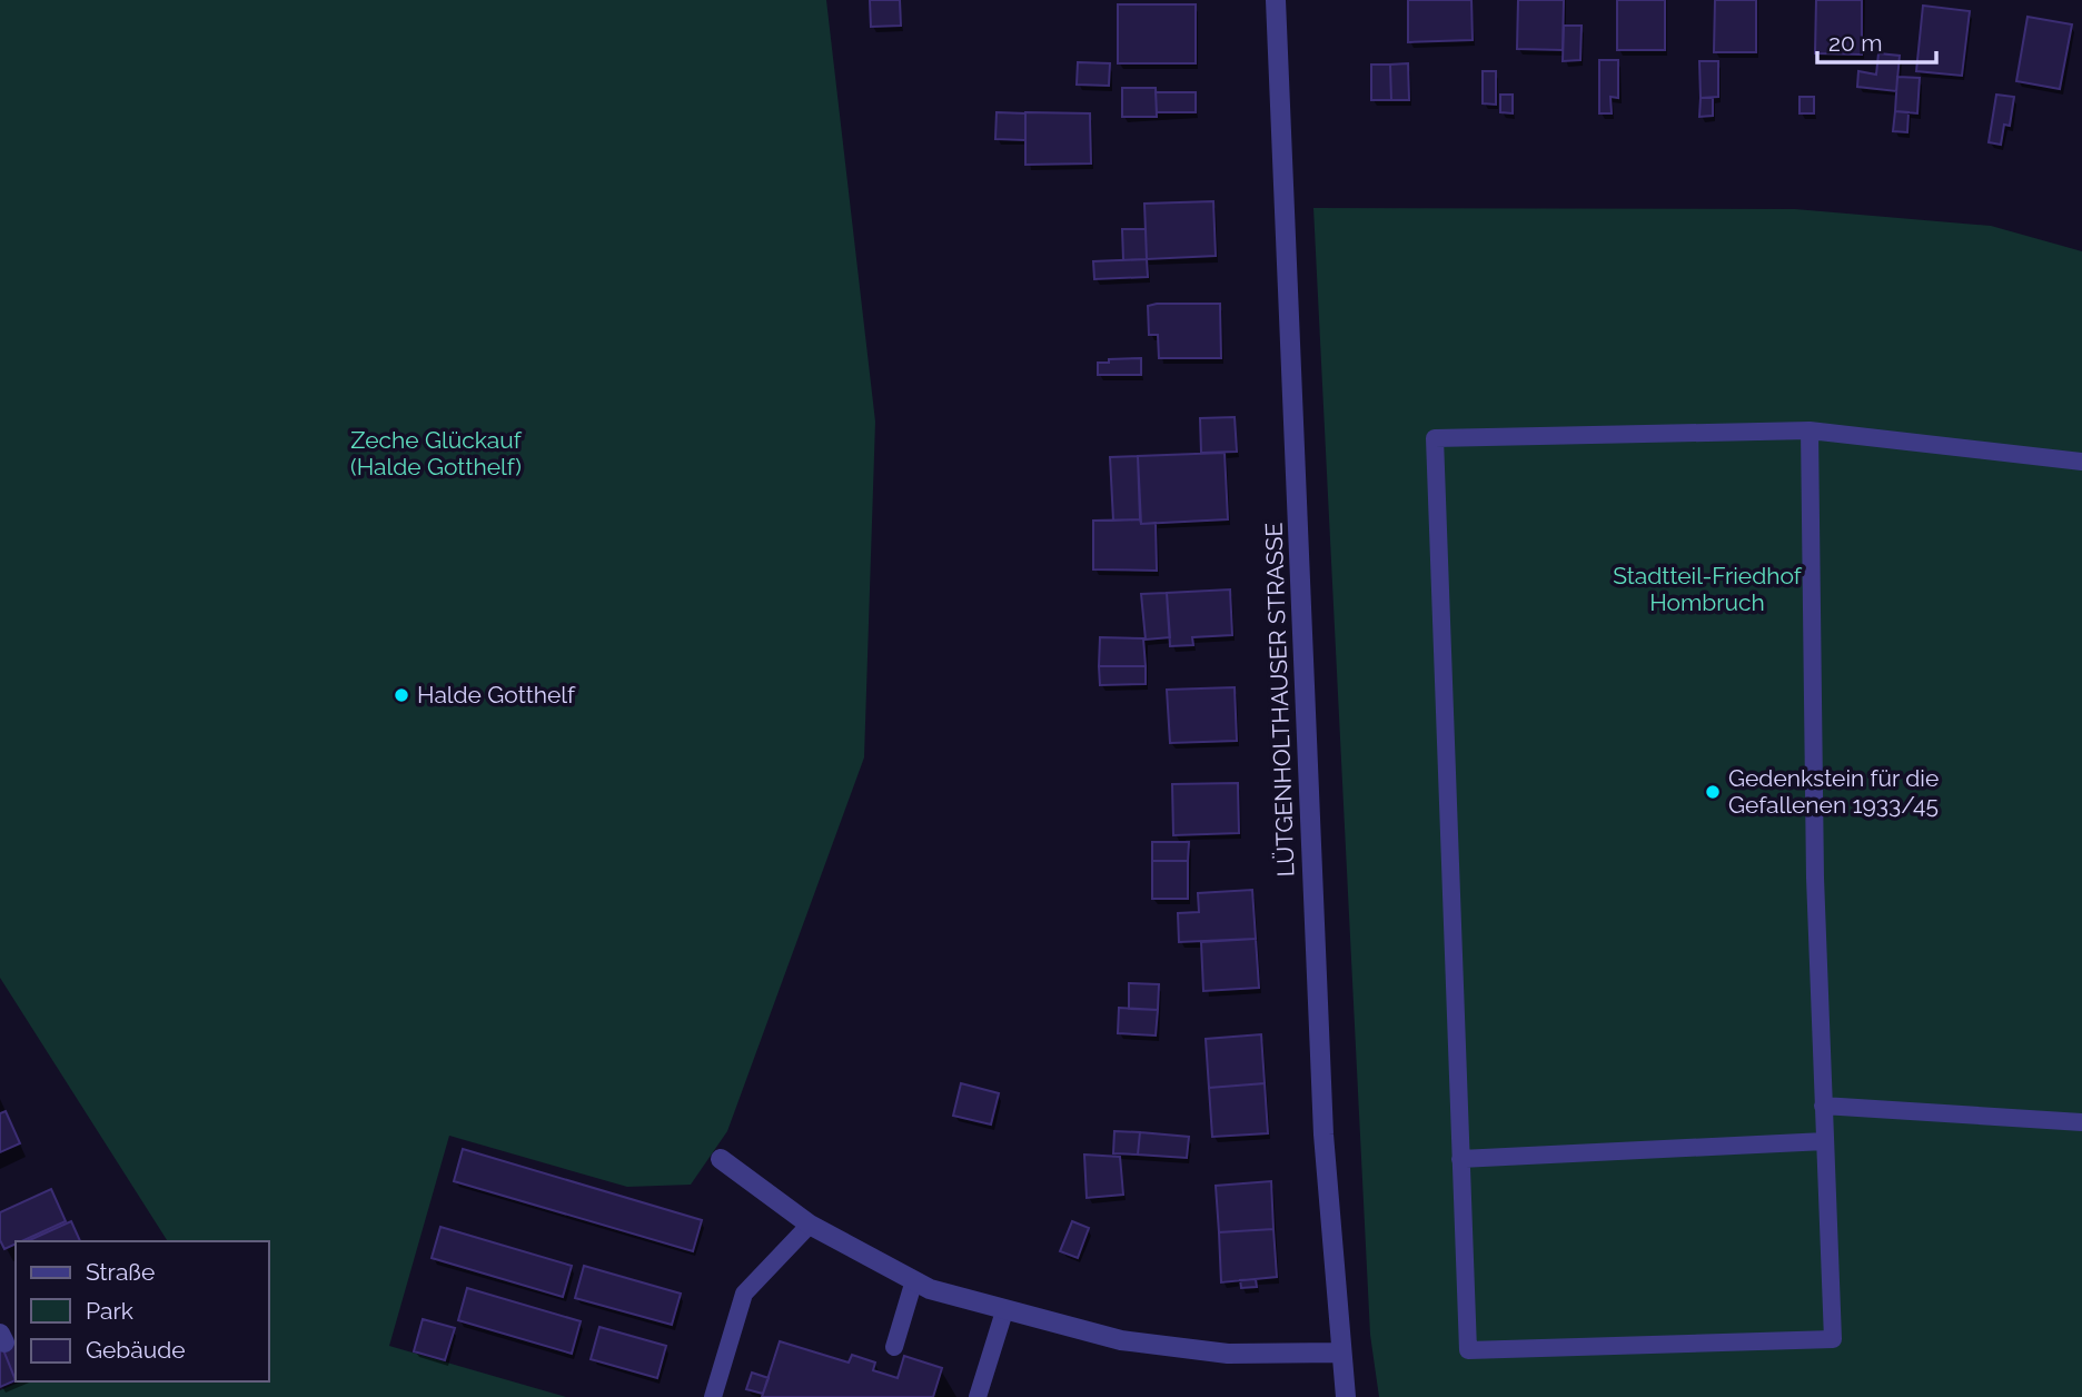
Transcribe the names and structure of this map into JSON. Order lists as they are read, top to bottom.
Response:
{
  "streets": {
    "street": ["LÜTGENHOLTHAUSER STRASSE"]
  },
  "parks": ["Zeche Glückauf (Halde Gotthelf)", "Stadtteil-Friedhof Hombruch"],
  "places": ["Halde Gotthelf", "Gedenkstein für die Gefallenen 1933/45"],
  "legend": ["Straße", "Park", "Gebäude"],
  "scale_bar": "20 m"
}
